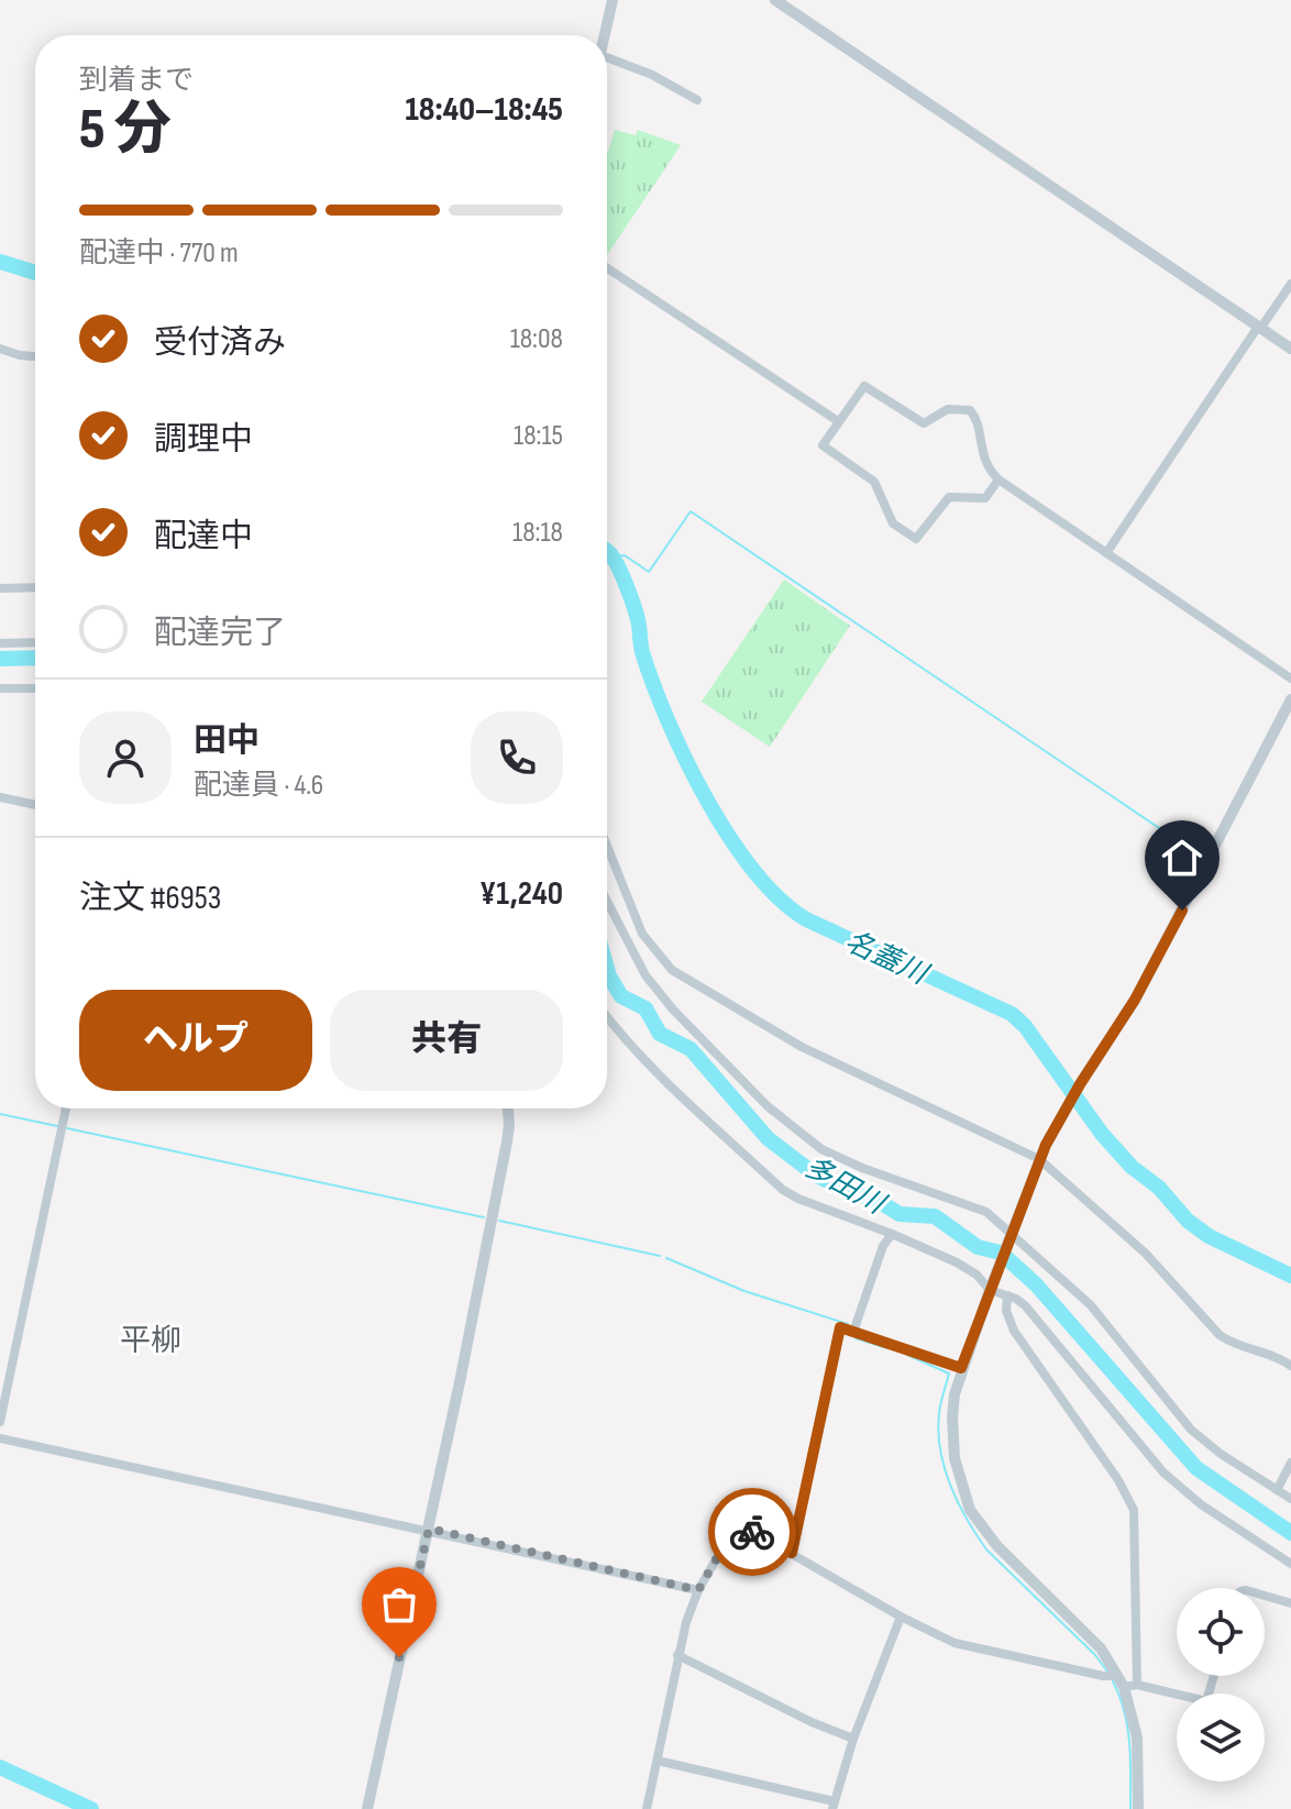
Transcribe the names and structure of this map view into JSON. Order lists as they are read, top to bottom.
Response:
{
  "districts": ["平柳"],
  "water": ["名蓋川", "多田川"],
  "page": {
    "heading": ["5 分", "到着まで", "18:40–18:45"],
    "panel": [
      "田中",
      "配達員 · 4.6",
      "注文 #6953",
      "¥1,240"
    ],
    "bar": "配達中 · 770 m",
    "list": [
      ["受付済み", "18:08"],
      ["調理中", "18:15"],
      ["配達中", "18:18"],
      "配達完了"
    ],
    "buttons": ["ヘルプ", "共有"]
  }
}
